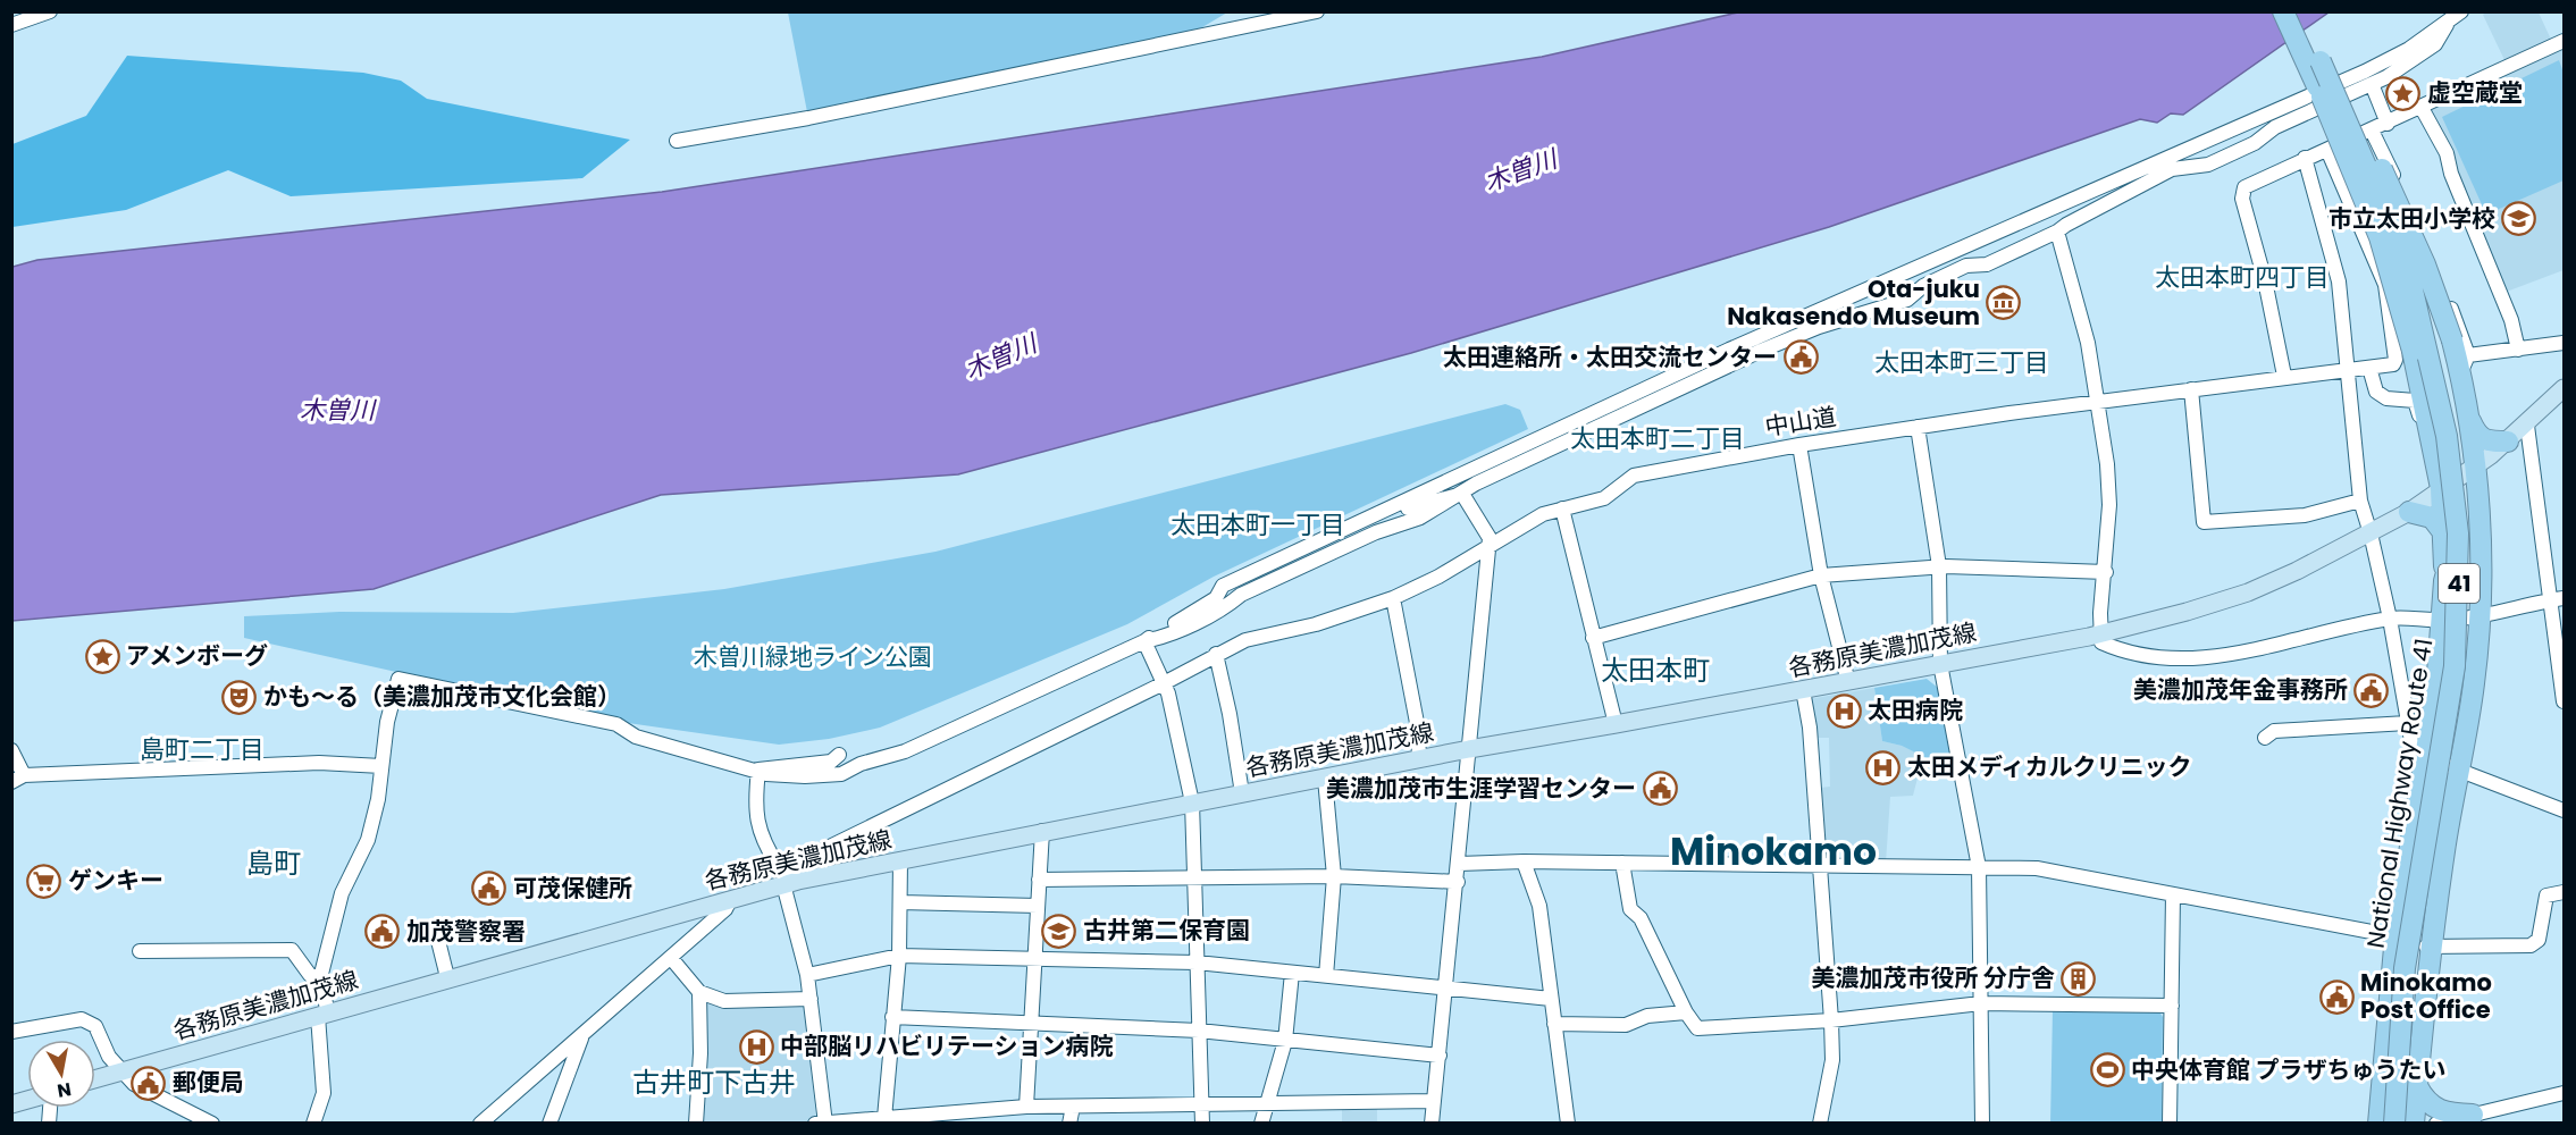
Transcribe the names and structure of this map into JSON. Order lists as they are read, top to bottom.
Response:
{
  "streets": {
    "highway": ["41", "National Highway Route 41"],
    "main road": ["各務原美濃加茂線"],
    "street": ["中山道"]
  },
  "crossings": [
    ["中山道", "各務原美濃加茂線"]
  ],
  "districts": [
    "太田本町四丁目",
    "太田本町三丁目",
    "太田本町二丁目",
    "太田本町一丁目",
    "太田本町",
    "島町二丁目",
    "Minokamo",
    "島町",
    "古井町下古井"
  ],
  "water": ["木曽川"],
  "parks": ["木曽川緑地ライン公園"],
  "places": {
    "place": ["虚空蔵堂", "アメンボーグ"],
    "school or university": ["市立太田小学校", "古井第二保育園"],
    "museum": ["Ota-juku Nakasendo Museum"],
    "public building": [
      "太田連絡所・太田交流センター",
      "美濃加茂年金事務所",
      "美濃加茂市生涯学習センター",
      "可茂保健所",
      "加茂警察署",
      "Minokamo Post Office",
      "郵便局"
    ],
    "theatre": ["かも～る（美濃加茂市文化会館）"],
    "hospital": ["太田病院", "太田メディカルクリニック", "中部脳リハビリテーション病院"],
    "supermarket": ["ゲンキー"],
    "building": ["美濃加茂市役所 分庁舎"],
    "sports": ["中央体育館 プラザちゅうたい"]
  },
  "north": "bottom"
}
